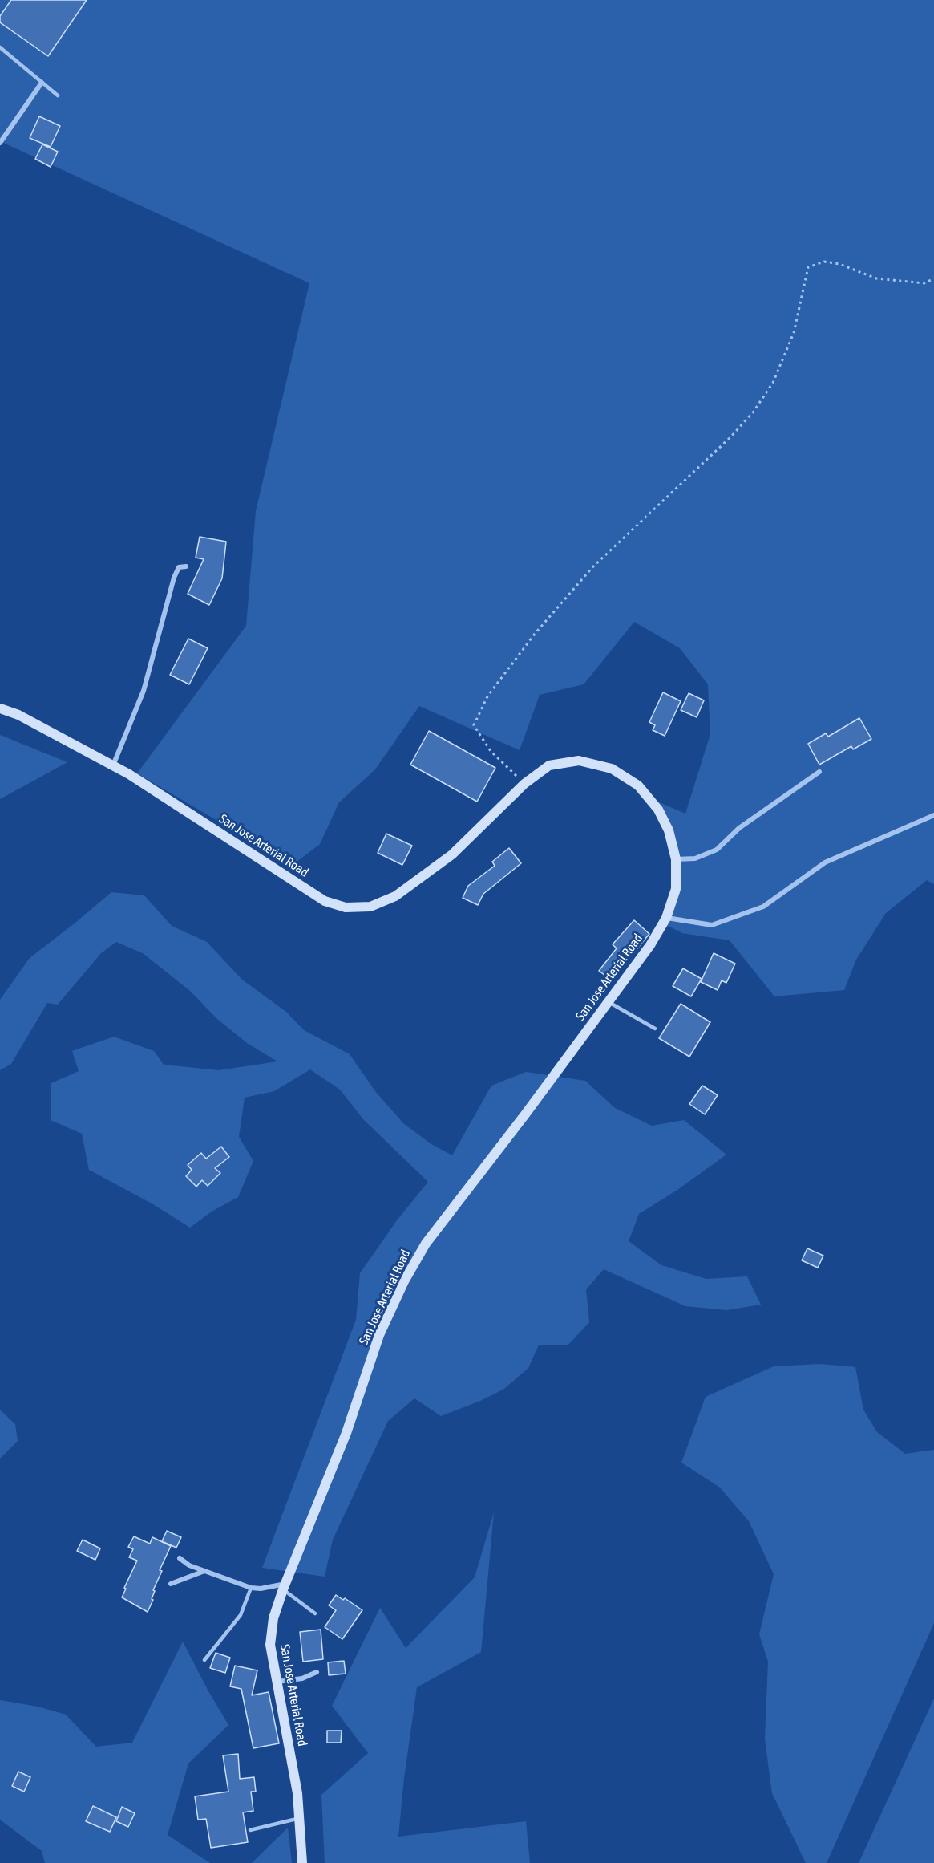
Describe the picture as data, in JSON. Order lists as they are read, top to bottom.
{
  "streets": {
    "main road": ["San Jose Arterial Road"]
  }
}
